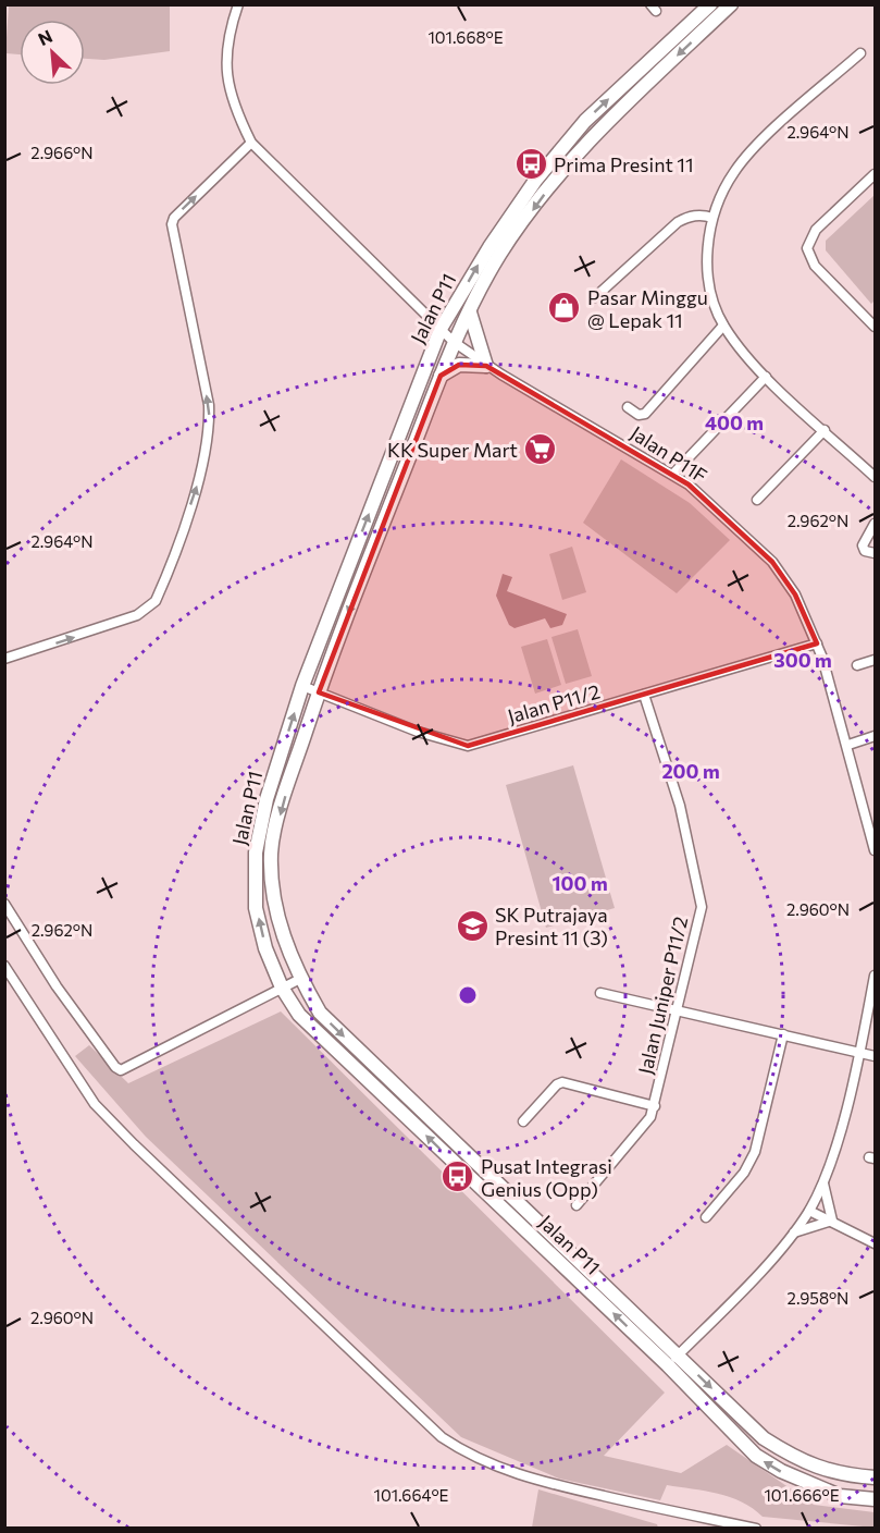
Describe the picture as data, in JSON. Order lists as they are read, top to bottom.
{
  "streets": {
    "main road": ["Jalan P11"],
    "street": ["Jalan P11F", "Jalan P11/2", "Jalan Juniper P11/2"]
  },
  "crossings": [
    ["Jalan P11", "Jalan P11F"],
    ["Jalan P11", "Jalan P11/2"],
    ["Jalan P11F", "Jalan P11/2"],
    ["Jalan P11/2", "Jalan Juniper P11/2"]
  ],
  "places": {
    "bus stop": ["Prima Presint 11", "Pusat Integrasi Genius (Opp)"],
    "shop": ["Pasar Minggu @ Lepak 11"],
    "supermarket": ["KK Super Mart"],
    "school or university": ["SK Putrajaya Presint 11 (3)"]
  },
  "north": "top left",
  "coordinates": [
    "101.668°E",
    "2.964°N",
    "2.966°N",
    "2.962°N",
    "2.960°N",
    "2.958°N",
    "101.664°E",
    "101.666°E"
  ],
  "rings": [
    "400 m",
    "300 m",
    "200 m",
    "100 m"
  ]
}
